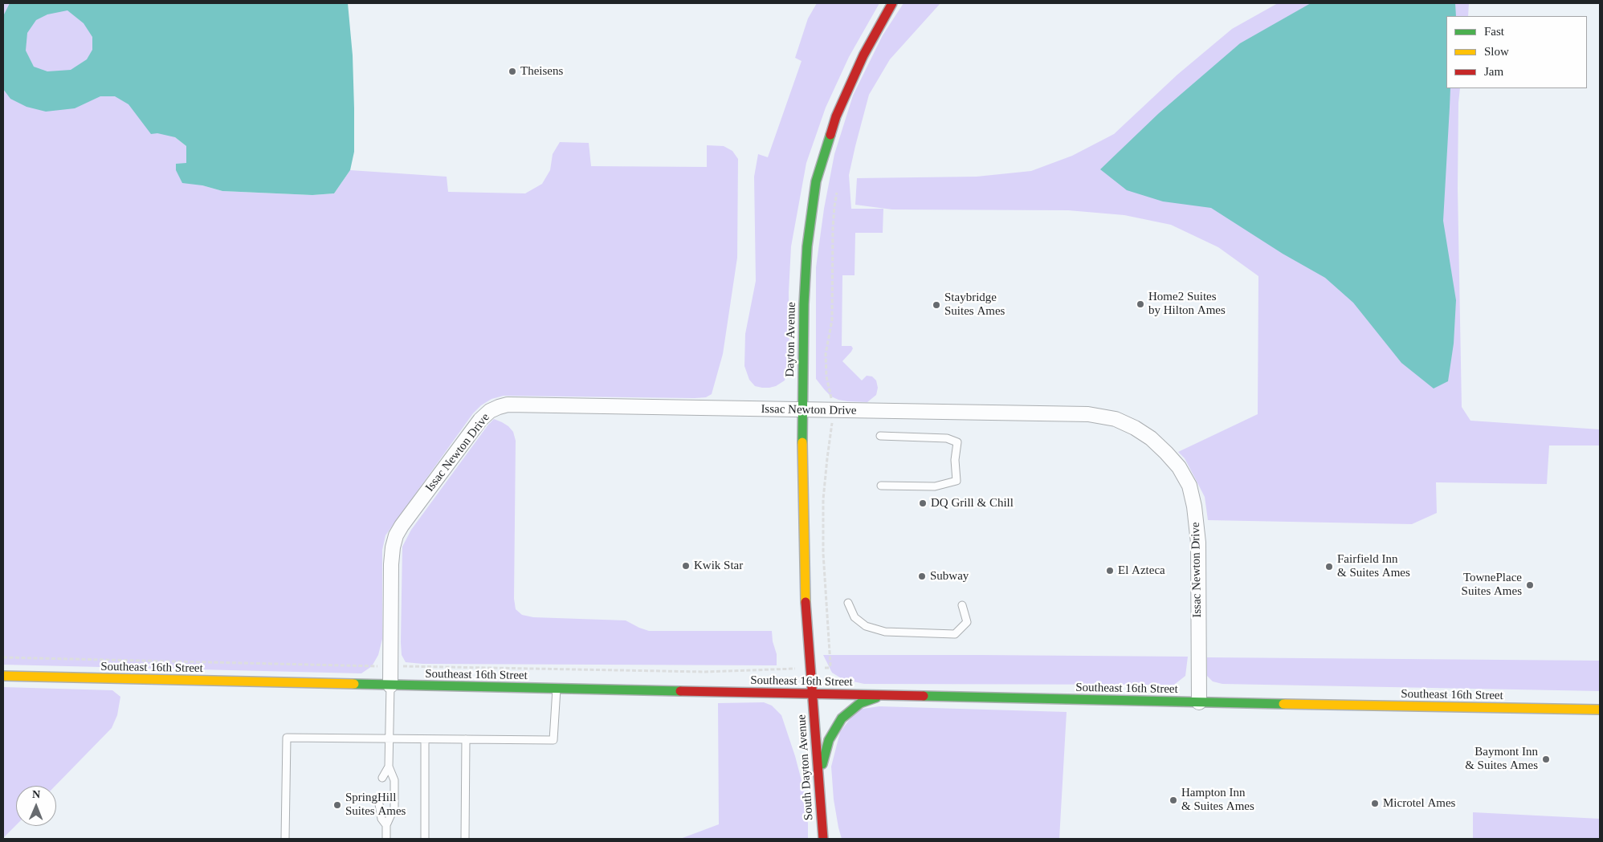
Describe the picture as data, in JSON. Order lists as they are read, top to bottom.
{
  "streets": {
    "main road": ["Dayton Avenue", "Southeast 16th Street", "South Dayton Avenue"],
    "street": ["Issac Newton Drive"]
  },
  "crossings": [
    ["Dayton Avenue", "Issac Newton Drive"],
    ["Dayton Avenue", "Southeast 16th Street"],
    ["Dayton Avenue", "South Dayton Avenue"],
    ["Issac Newton Drive", "Southeast 16th Street"],
    ["Southeast 16th Street", "South Dayton Avenue"]
  ],
  "places": [
    "Theisens",
    "Home2 Suites by Hilton Ames",
    "Staybridge Suites Ames",
    "DQ Grill & Chill",
    "Kwik Star",
    "Fairfield Inn & Suites Ames",
    "El Azteca",
    "Subway",
    "TownePlace Suites Ames",
    "Baymont Inn & Suites Ames",
    "Hampton Inn & Suites Ames",
    "Microtel Ames",
    "SpringHill Suites Ames"
  ],
  "legend": ["Fast", "Slow", "Jam"],
  "north": "top"
}
